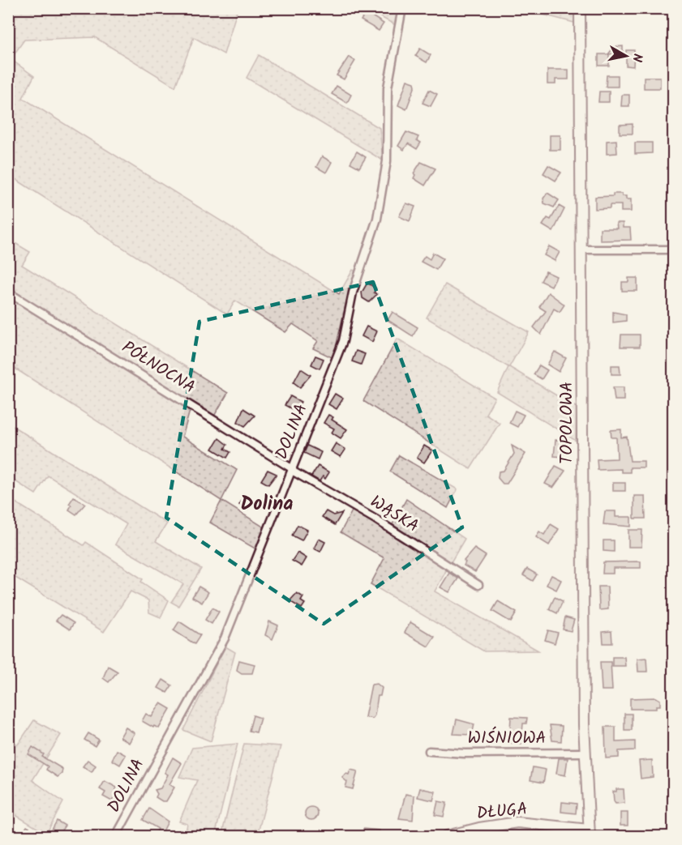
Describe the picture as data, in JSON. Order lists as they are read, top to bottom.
{
  "streets": {
    "street": [
      "PÓŁNOCNA",
      "TOPOLOWA",
      "DOLINA",
      "WĄSKA",
      "WIŚNIOWA",
      "DŁUGA"
    ]
  },
  "crossings": [
    ["PÓŁNOCNA", "DOLINA"],
    ["PÓŁNOCNA", "WĄSKA"],
    ["TOPOLOWA", "WIŚNIOWA"],
    ["TOPOLOWA", "DŁUGA"],
    ["DOLINA", "WĄSKA"]
  ],
  "districts": ["Dolina"],
  "north": "right"
}
